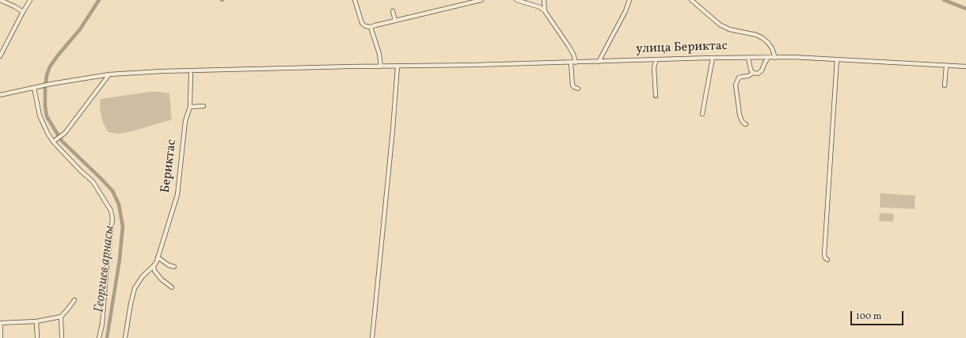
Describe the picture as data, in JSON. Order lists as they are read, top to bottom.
{
  "streets": {
    "street": ["улица Бериктас", "Бериктас"]
  },
  "crossings": [
    ["улица Бериктас", "Бериктас"]
  ],
  "water": ["Георгиев арнасы"],
  "scale_bar": "100 m"
}
